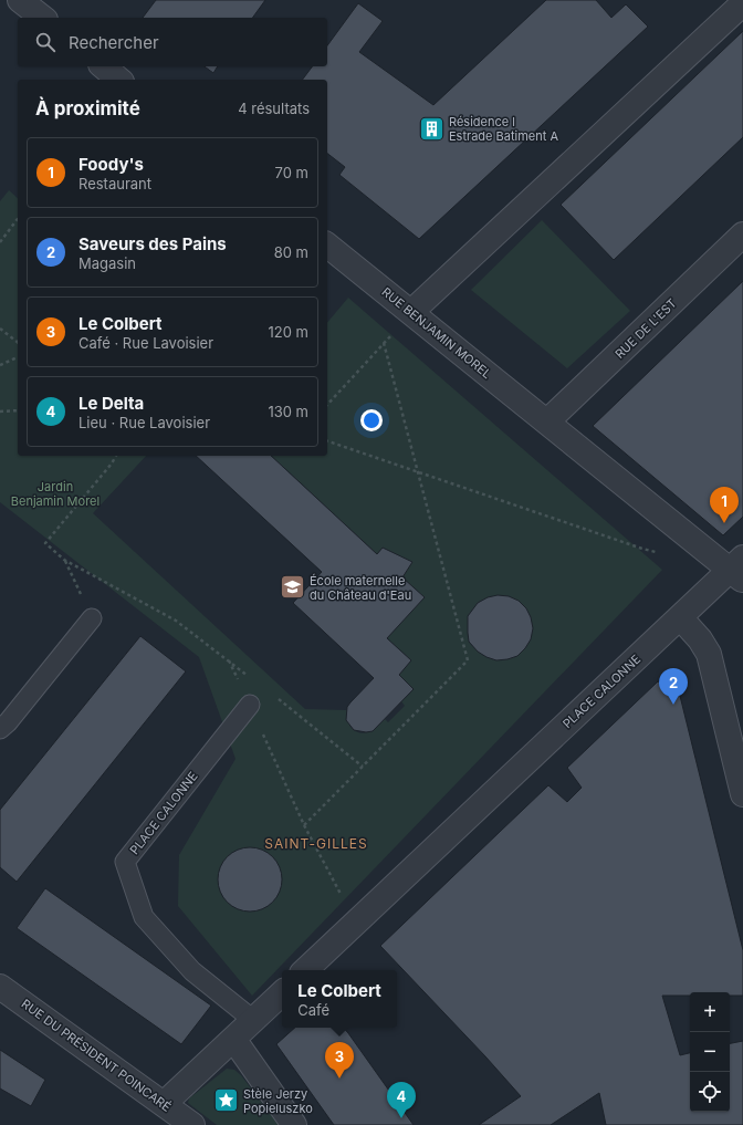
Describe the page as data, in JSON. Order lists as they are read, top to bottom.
{
  "streets": {
    "street": [
      "RUE DE L'EST",
      "RUE BENJAMIN MOREL",
      "PLACE CALONNE",
      "RUE DU PRÉSIDENT POINCARÉ"
    ]
  },
  "crossings": [
    ["RUE DE L'EST", "RUE BENJAMIN MOREL"],
    ["RUE DE L'EST", "PLACE CALONNE"],
    ["RUE BENJAMIN MOREL", "PLACE CALONNE"]
  ],
  "districts": ["SAINT-GILLES"],
  "parks": ["Jardin Benjamin Morel"],
  "places": {
    "building": ["Résidence l Estrade Batiment A"],
    "school or university": ["École maternelle du Château d'Eau"],
    "place": ["Stèle Jerzy Popieluszko"]
  },
  "page": {
    "search": "Rechercher",
    "heading": ["À proximité", "4 résultats"],
    "list": [
      {
        "mark": "1",
        "name": "Foody's",
        "note": "Restaurant",
        "value": "70 m"
      },
      {
        "mark": "2",
        "name": "Saveurs des Pains",
        "note": "Magasin",
        "value": "80 m"
      },
      {
        "mark": "3",
        "name": "Le Colbert",
        "note": "Café · Rue Lavoisier",
        "value": "120 m"
      },
      {
        "mark": "4",
        "name": "Le Delta",
        "note": "Lieu · Rue Lavoisier",
        "value": "130 m"
      }
    ],
    "pins": [
      "1",
      "2",
      "3",
      "4"
    ],
    "popup": ["Le Colbert", "Café"],
    "map_buttons": ["+", "−"]
  }
}
